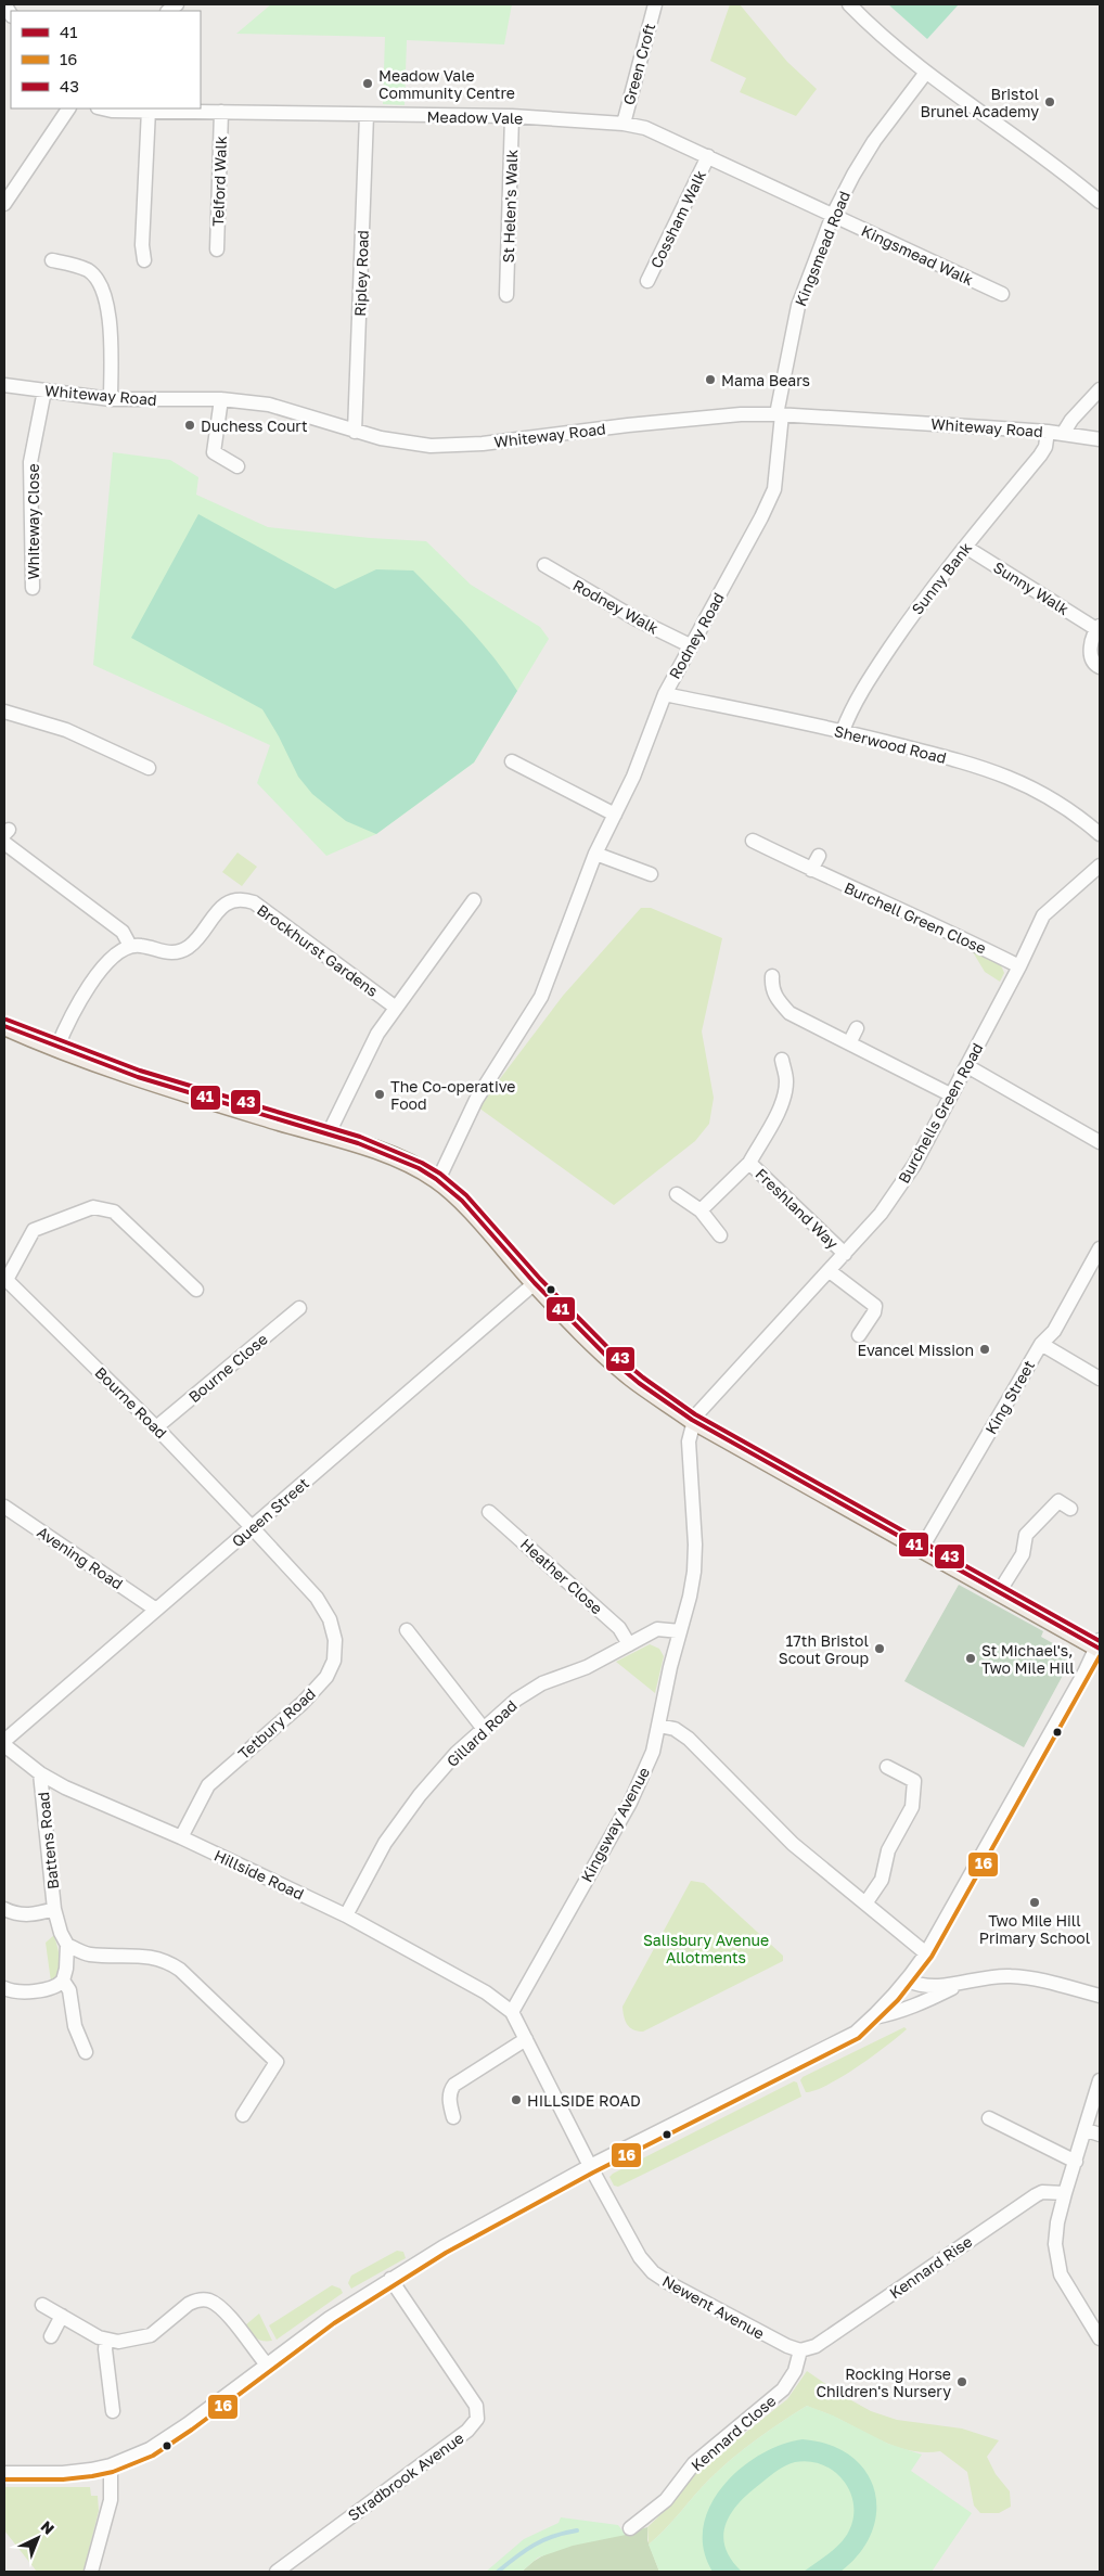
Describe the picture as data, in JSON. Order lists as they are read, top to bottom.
{
  "streets": {
    "street": [
      "Green Croft",
      "Meadow Vale",
      "Telford Walk",
      "St Helen's Walk",
      "Cossham Walk",
      "Kingsmead Road",
      "Kingsmead Walk",
      "Ripley Road",
      "Whiteway Road",
      "Whiteway Close",
      "Sunny Bank",
      "Sunny Walk",
      "Rodney Walk",
      "Rodney Road",
      "Sherwood Road",
      "Burchell Green Close",
      "Brockhurst Gardens",
      "Burchells Green Road",
      "Freshland Way",
      "Bourne Close",
      "King Street",
      "Bourne Road",
      "Queen Street",
      "Avening Road",
      "Heather Close",
      "Tetbury Road",
      "Gillard Road",
      "Kingsway Avenue",
      "Battens Road",
      "Hillside Road",
      "Kennard Rise",
      "Newent Avenue",
      "Kennard Close",
      "Stradbrook Avenue"
    ]
  },
  "crossings": [
    ["Green Croft", "Meadow Vale"],
    ["Meadow Vale", "Telford Walk"],
    ["Meadow Vale", "St Helen's Walk"],
    ["Meadow Vale", "Cossham Walk"],
    ["Meadow Vale", "Kingsmead Road"],
    ["Meadow Vale", "Kingsmead Walk"],
    ["Meadow Vale", "Ripley Road"],
    ["Kingsmead Road", "Kingsmead Walk"],
    ["Kingsmead Road", "Whiteway Road"],
    ["Kingsmead Road", "Rodney Road"],
    ["Ripley Road", "Whiteway Road"],
    ["Whiteway Road", "Whiteway Close"],
    ["Whiteway Road", "Sunny Bank"],
    ["Whiteway Road", "Rodney Road"],
    ["Sunny Bank", "Sunny Walk"],
    ["Sunny Bank", "Sherwood Road"],
    ["Rodney Walk", "Rodney Road"],
    ["Rodney Road", "Sherwood Road"],
    ["Burchell Green Close", "Burchells Green Road"],
    ["Burchells Green Road", "Freshland Way"],
    ["Burchells Green Road", "Kingsway Avenue"],
    ["Bourne Close", "Bourne Road"],
    ["Bourne Road", "Queen Street"],
    ["Bourne Road", "Tetbury Road"],
    ["Queen Street", "Avening Road"],
    ["Queen Street", "Tetbury Road"],
    ["Heather Close", "Gillard Road"],
    ["Tetbury Road", "Hillside Road"],
    ["Gillard Road", "Kingsway Avenue"],
    ["Gillard Road", "Hillside Road"],
    ["Kingsway Avenue", "Hillside Road"],
    ["Battens Road", "Hillside Road"],
    ["Kennard Rise", "Newent Avenue"],
    ["Kennard Rise", "Kennard Close"],
    ["Newent Avenue", "Kennard Close"]
  ],
  "parks": ["Salisbury Avenue Allotments"],
  "places": [
    "Meadow Vale Community Centre",
    "Bristol Brunel Academy",
    "Mama Bears",
    "Duchess Court",
    "The Co-operative Food",
    "Evancel Mission",
    "17th Bristol Scout Group",
    "St Michael's, Two Mile Hill",
    "Two Mile Hill Primary School",
    "HILLSIDE ROAD",
    "Rocking Horse Children's Nursery"
  ],
  "lines": ["transit line 43", "transit line 41", "transit line 16"],
  "legend": ["41", "16", "43"],
  "north": "top right"
}
